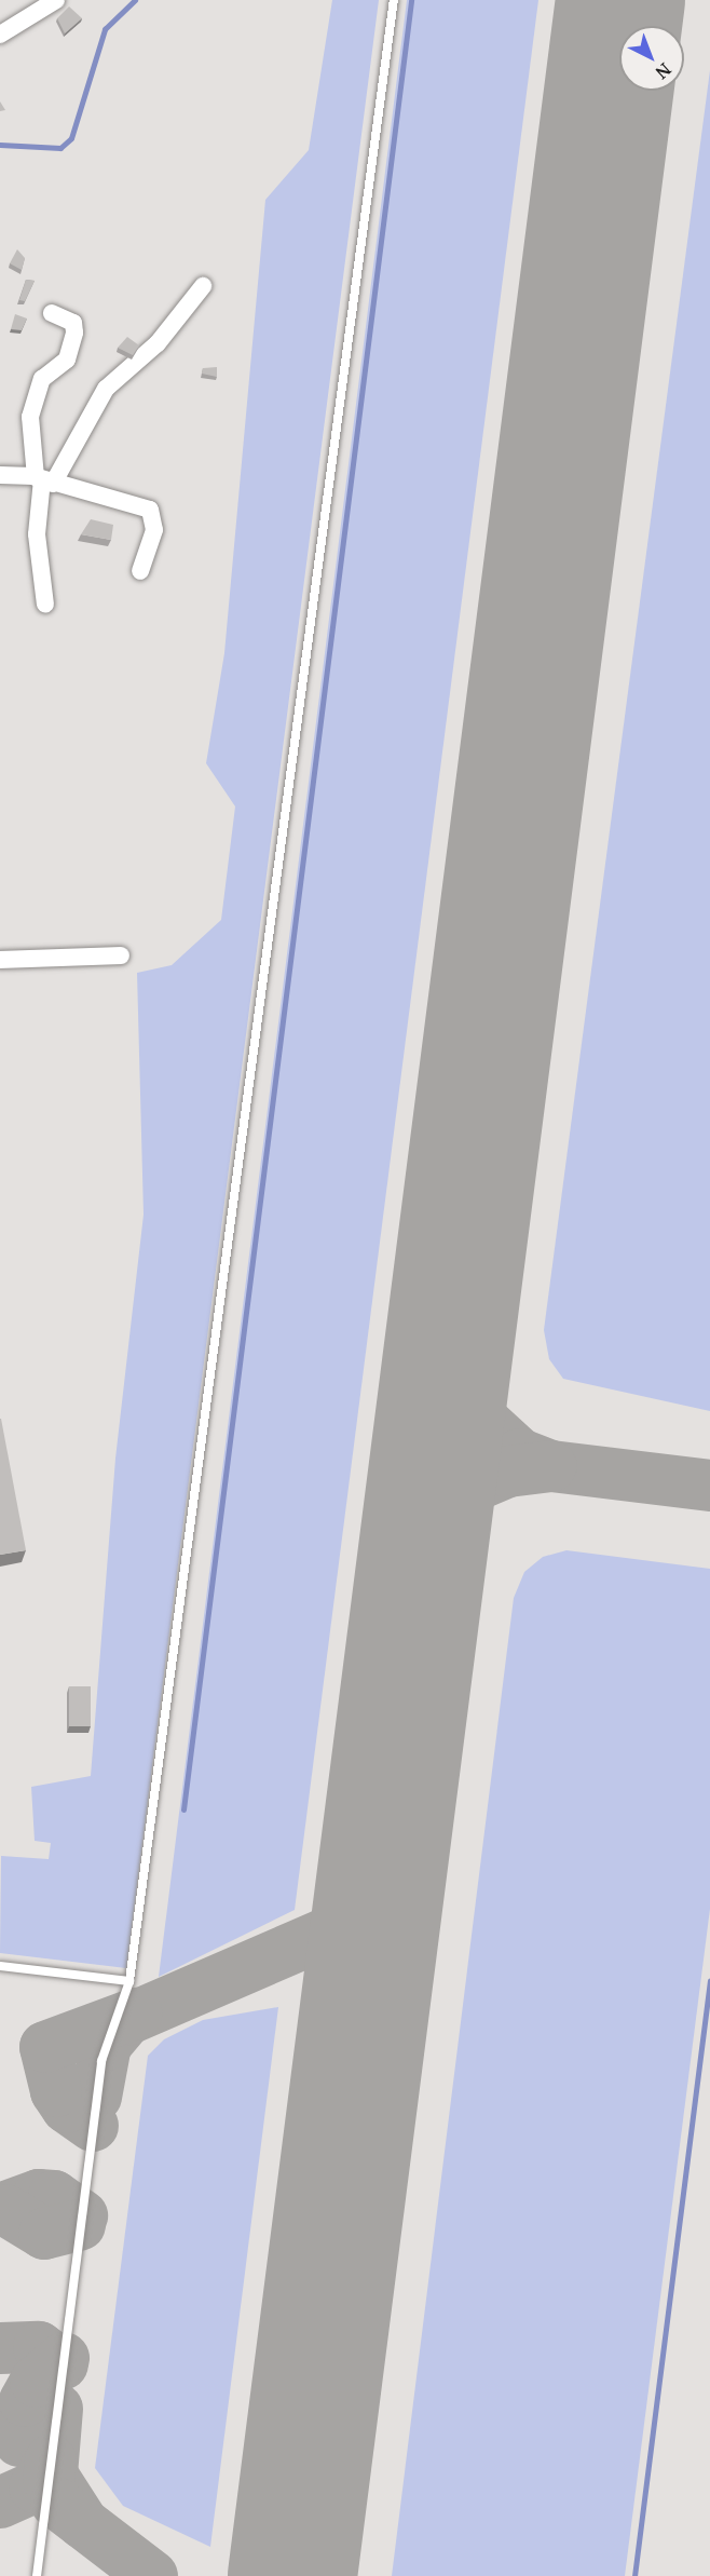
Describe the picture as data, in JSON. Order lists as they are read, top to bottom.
{
  "north": "bottom right"
}
